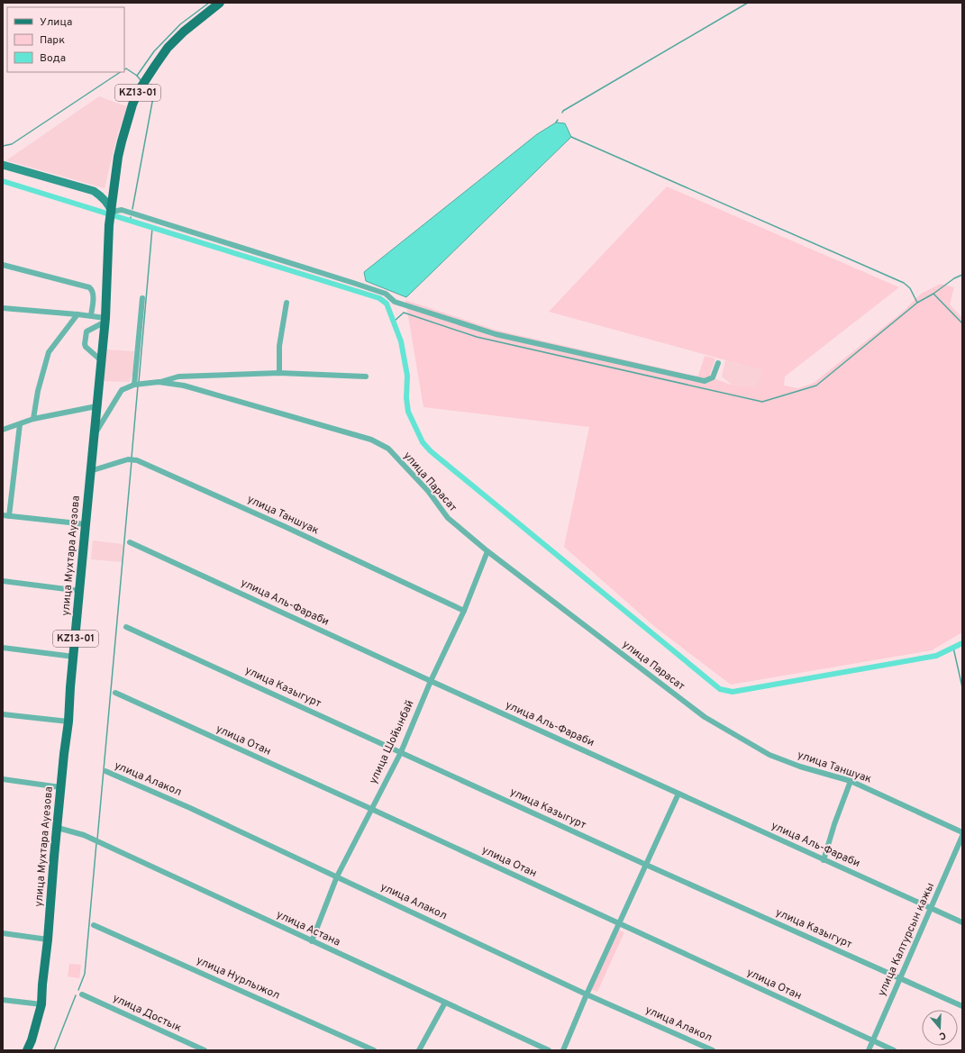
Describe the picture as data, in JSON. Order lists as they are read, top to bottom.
{
  "streets": {
    "main road": ["KZ13-01", "улица Мухтара Ауезова"],
    "street": [
      "улица Парасат",
      "улица Таншуак",
      "улица Аль-Фараби",
      "улица Казыгурт",
      "улица Отан",
      "улица Шойынбай",
      "улица Алакол",
      "улица Астана",
      "улица Калтурсын кажы",
      "улица Нурлыжол",
      "улица Достык"
    ]
  },
  "crossings": [
    ["KZ13-01", "улица Мухтара Ауезова"],
    ["улица Парасат", "улица Таншуак"],
    ["улица Парасат", "улица Мухтара Ауезова"],
    ["улица Парасат", "улица Шойынбай"],
    ["улица Таншуак", "улица Мухтара Ауезова"],
    ["улица Таншуак", "улица Шойынбай"],
    ["улица Мухтара Ауезова", "улица Астана"],
    ["улица Аль-Фараби", "улица Шойынбай"],
    ["улица Аль-Фараби", "улица Калтурсын кажы"],
    ["улица Казыгурт", "улица Шойынбай"],
    ["улица Казыгурт", "улица Калтурсын кажы"],
    ["улица Отан", "улица Шойынбай"],
    ["улица Отан", "улица Калтурсын кажы"],
    ["улица Шойынбай", "улица Алакол"],
    ["улица Шойынбай", "улица Астана"]
  ],
  "legend": ["Улица", "Парк", "Вода"],
  "north": "bottom"
}
